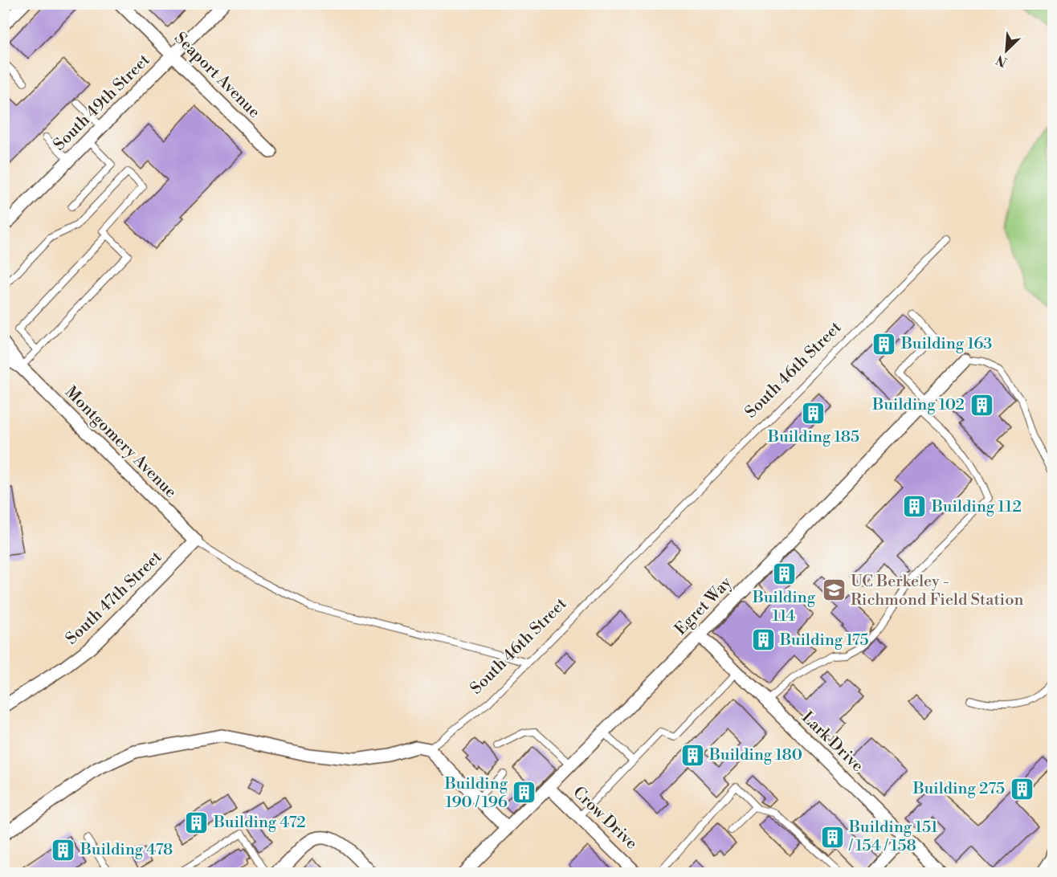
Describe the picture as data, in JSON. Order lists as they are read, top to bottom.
{
  "streets": {
    "street": [
      "Seaport Avenue",
      "South 49th Street",
      "Montgomery Avenue",
      "South 47th Street",
      "Egret Way",
      "Lark Drive",
      "Crow Drive"
    ],
    "lane": ["South 46th Street"]
  },
  "crossings": [
    ["Seaport Avenue", "South 49th Street"],
    ["Montgomery Avenue", "South 47th Street"],
    ["Egret Way", "Lark Drive"],
    ["Egret Way", "Crow Drive"]
  ],
  "places": {
    "building": [
      "Building 163",
      "Building 102",
      "Building 185",
      "Building 112",
      "Building 114",
      "Building 175",
      "Building 180",
      "Building 275",
      "Building 190 / 196",
      "Building 472",
      "Building 151 / 154 / 158",
      "Building 478"
    ],
    "school or university": ["UC Berkeley - Richmond Field Station"]
  },
  "north": "bottom left"
}
